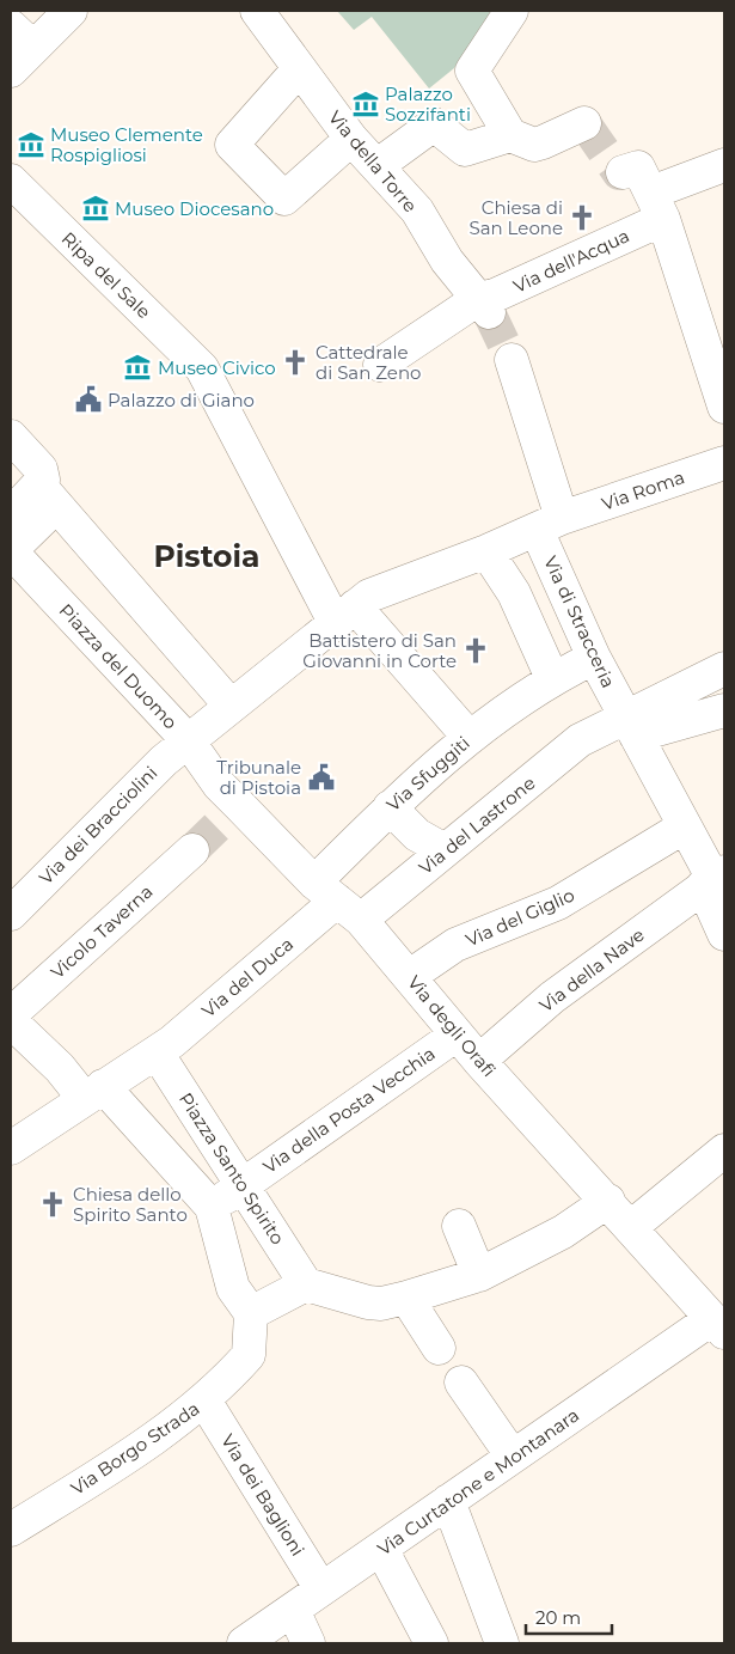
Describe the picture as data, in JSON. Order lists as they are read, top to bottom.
{
  "streets": {
    "street": [
      "Via della Torre",
      "Via dell'Acqua",
      "Ripa del Sale",
      "Via Roma",
      "Via di Stracceria",
      "Piazza del Duomo",
      "Via Sfuggiti",
      "Via dei Bracciolini",
      "Via del Lastrone",
      "Via del Giglio",
      "Vicolo Taverna",
      "Via della Nave",
      "Via del Duca",
      "Via degli Orafi",
      "Via della Posta Vecchia",
      "Piazza Santo Spirito",
      "Via Borgo Strada",
      "Via Curtatone e Montanara",
      "Via dei Baglioni"
    ]
  },
  "crossings": [
    ["Via della Torre", "Via dell'Acqua"],
    ["Ripa del Sale", "Piazza del Duomo"],
    ["Via Roma", "Via di Stracceria"],
    ["Via Roma", "Piazza del Duomo"],
    ["Via di Stracceria", "Via Sfuggiti"],
    ["Via di Stracceria", "Via del Lastrone"],
    ["Via di Stracceria", "Via del Giglio"],
    ["Via di Stracceria", "Via della Nave"],
    ["Piazza del Duomo", "Via dei Bracciolini"],
    ["Piazza del Duomo", "Via degli Orafi"],
    ["Via Sfuggiti", "Via del Lastrone"],
    ["Via Sfuggiti", "Via del Duca"],
    ["Via Sfuggiti", "Via degli Orafi"],
    ["Via dei Bracciolini", "Via degli Orafi"],
    ["Via del Lastrone", "Via del Duca"],
    ["Via del Lastrone", "Via degli Orafi"],
    ["Via del Giglio", "Via degli Orafi"],
    ["Via della Nave", "Via degli Orafi"],
    ["Via del Duca", "Via degli Orafi"],
    ["Via del Duca", "Piazza Santo Spirito"],
    ["Via degli Orafi", "Via della Posta Vecchia"],
    ["Via degli Orafi", "Via Curtatone e Montanara"],
    ["Via della Posta Vecchia", "Piazza Santo Spirito"],
    ["Via Borgo Strada", "Via dei Baglioni"],
    ["Via Curtatone e Montanara", "Via dei Baglioni"]
  ],
  "districts": ["Pistoia"],
  "places": {
    "museum": [
      "Palazzo Sozzifanti",
      "Museo Clemente Rospigliosi",
      "Museo Diocesano",
      "Museo Civico"
    ],
    "church": [
      "Chiesa di San Leone",
      "Cattedrale di San Zeno",
      "Battistero di San Giovanni in Corte",
      "Chiesa dello Spirito Santo"
    ],
    "public building": ["Palazzo di Giano", "Tribunale di Pistoia"]
  },
  "scale_bar": "20 m"
}
